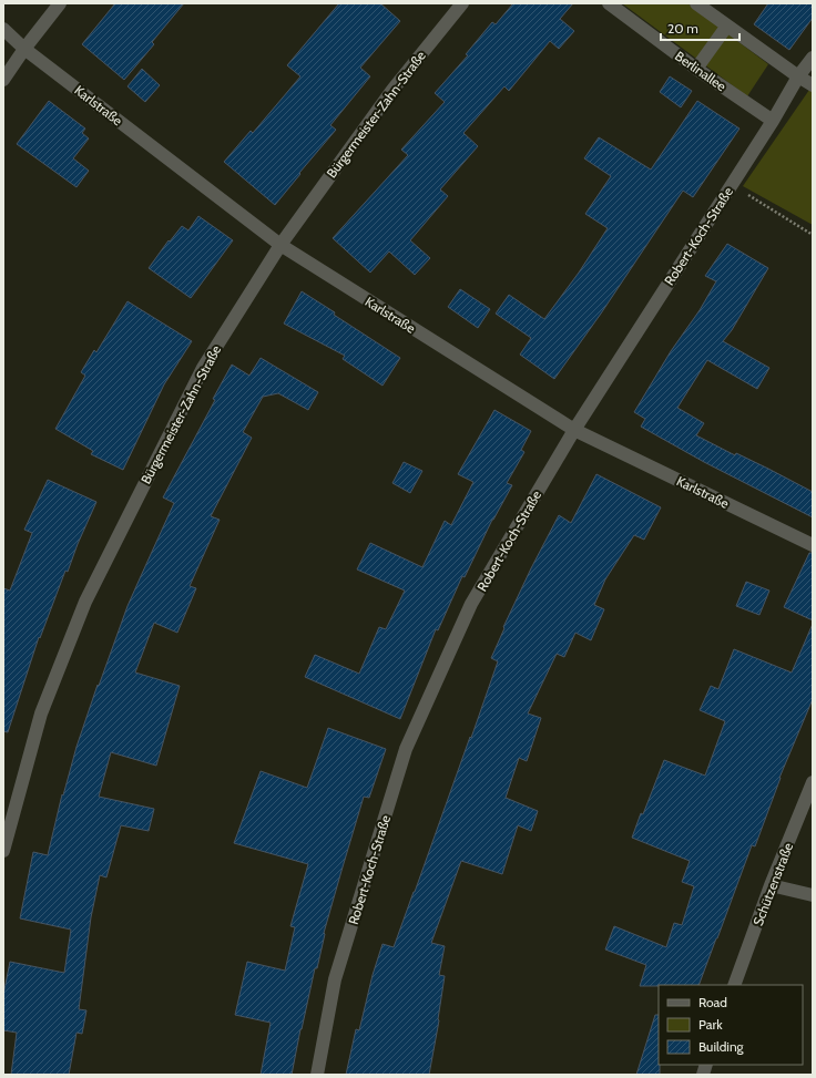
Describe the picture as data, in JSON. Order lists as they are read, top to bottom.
{
  "streets": {
    "street": [
      "Berlinallee",
      "Karlstraße",
      "Bürgermeister-Zahn-Straße",
      "Robert-Koch-Straße",
      "Schützenstraße"
    ]
  },
  "crossings": [
    ["Berlinallee", "Robert-Koch-Straße"],
    ["Karlstraße", "Bürgermeister-Zahn-Straße"],
    ["Karlstraße", "Robert-Koch-Straße"]
  ],
  "legend": ["Road", "Park", "Building"],
  "scale_bar": "20 m"
}
